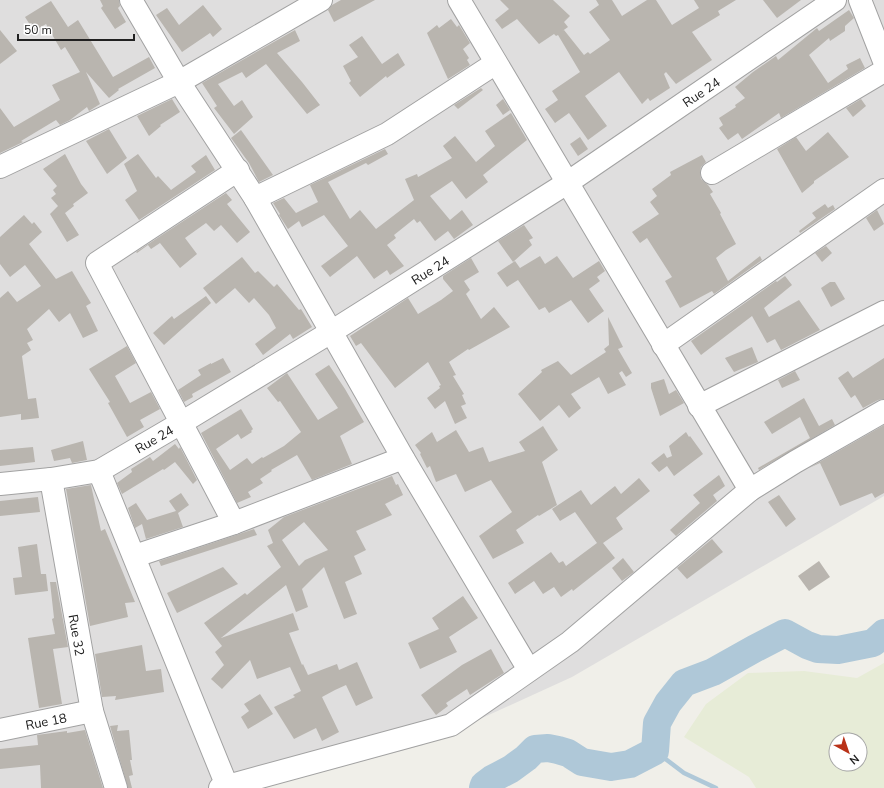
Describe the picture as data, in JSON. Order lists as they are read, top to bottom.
{
  "streets": {
    "street": ["Rue 24", "Rue 32", "Rue 18"]
  },
  "crossings": [
    ["Rue 24", "Rue 32"],
    ["Rue 32", "Rue 18"]
  ],
  "scale_bar": "50 m",
  "north": "bottom right"
}
